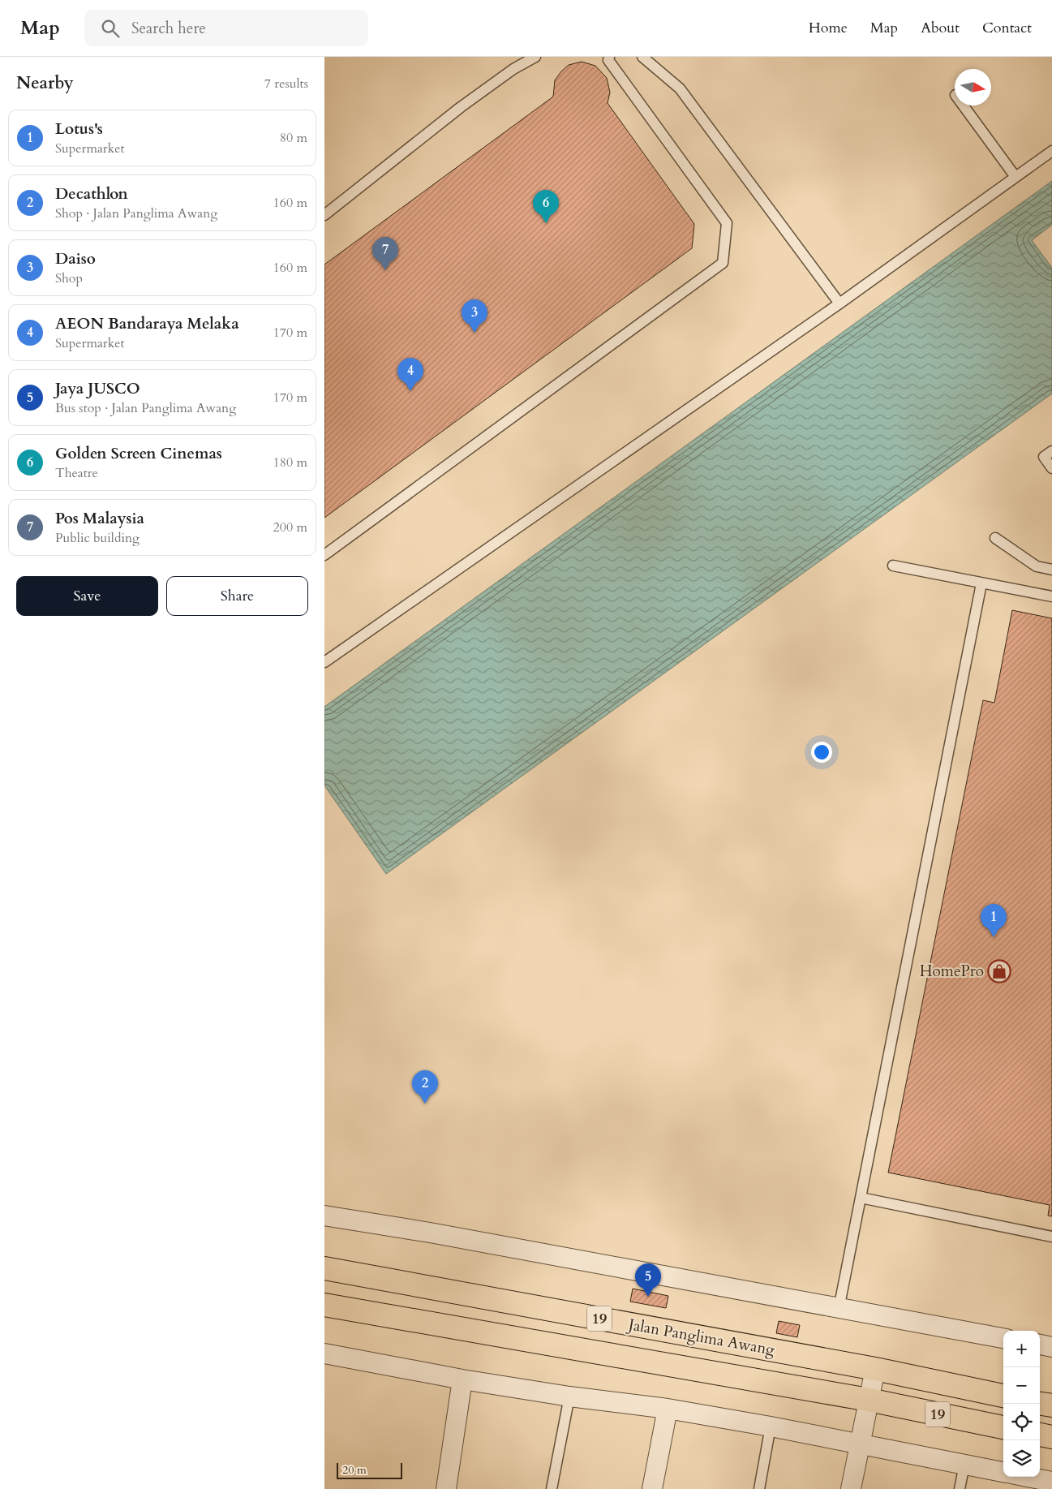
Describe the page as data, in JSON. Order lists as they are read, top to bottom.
{
  "streets": {
    "main road": ["19", "Jalan Panglima Awang"]
  },
  "places": {
    "shop": ["HomePro"]
  },
  "scale_bar": "20 m",
  "north": "right",
  "page": {
    "header": "Map",
    "search": "Search here",
    "nav": [
      "Home",
      "Map",
      "About",
      "Contact"
    ],
    "heading": ["Nearby", "7 results"],
    "list": [
      {
        "mark": "1",
        "name": "Lotus's",
        "note": "Supermarket",
        "value": "80 m"
      },
      {
        "mark": "2",
        "name": "Decathlon",
        "note": "Shop · Jalan Panglima Awang",
        "value": "160 m"
      },
      {
        "mark": "3",
        "name": "Daiso",
        "note": "Shop",
        "value": "160 m"
      },
      {
        "mark": "4",
        "name": "AEON Bandaraya Melaka",
        "note": "Supermarket",
        "value": "170 m"
      },
      {
        "mark": "5",
        "name": "Jaya JUSCO",
        "note": "Bus stop · Jalan Panglima Awang",
        "value": "170 m"
      },
      {
        "mark": "6",
        "name": "Golden Screen Cinemas",
        "note": "Theatre",
        "value": "180 m"
      },
      {
        "mark": "7",
        "name": "Pos Malaysia",
        "note": "Public building",
        "value": "200 m"
      }
    ],
    "pins": [
      "6",
      "7",
      "3",
      "4",
      "1",
      "2",
      "5"
    ],
    "buttons": ["Save", "Share"],
    "map_buttons": ["+", "−"],
    "scale": "20 m"
  }
}
